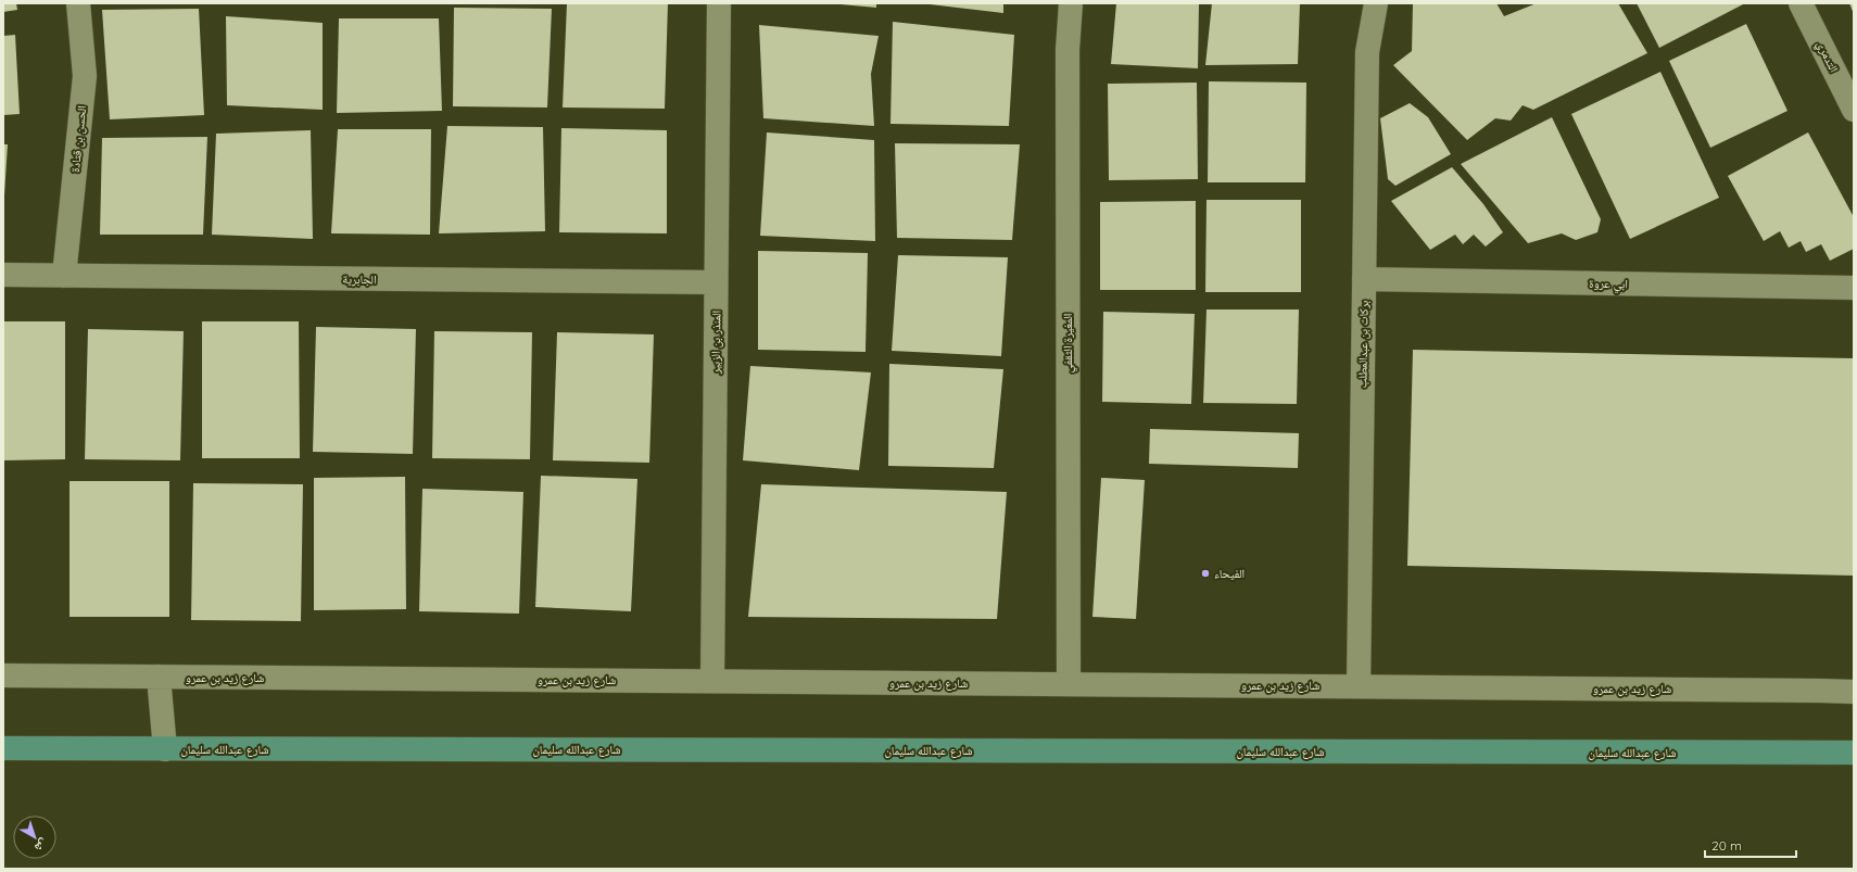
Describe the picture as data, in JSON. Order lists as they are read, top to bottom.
{
  "streets": {
    "main road": ["شارع عبدالله سليمان"],
    "street": [
      "التدمري",
      "الحسن بن قتادة",
      "الجابرية",
      "ابي عروة",
      "المنذر بن الزبير",
      "المغيرة الثقفي",
      "بركات بن عبدالمطلب",
      "شارع زيد بن عمرو"
    ]
  },
  "crossings": [
    ["الحسن بن قتادة", "الجابرية"],
    ["الجابرية", "المنذر بن الزبير"],
    ["ابي عروة", "بركات بن عبدالمطلب"],
    ["المنذر بن الزبير", "شارع زيد بن عمرو"],
    ["المغيرة الثقفي", "شارع زيد بن عمرو"],
    ["بركات بن عبدالمطلب", "شارع زيد بن عمرو"]
  ],
  "places": ["الفيحاء"],
  "scale_bar": "20 m",
  "north": "bottom right"
}
